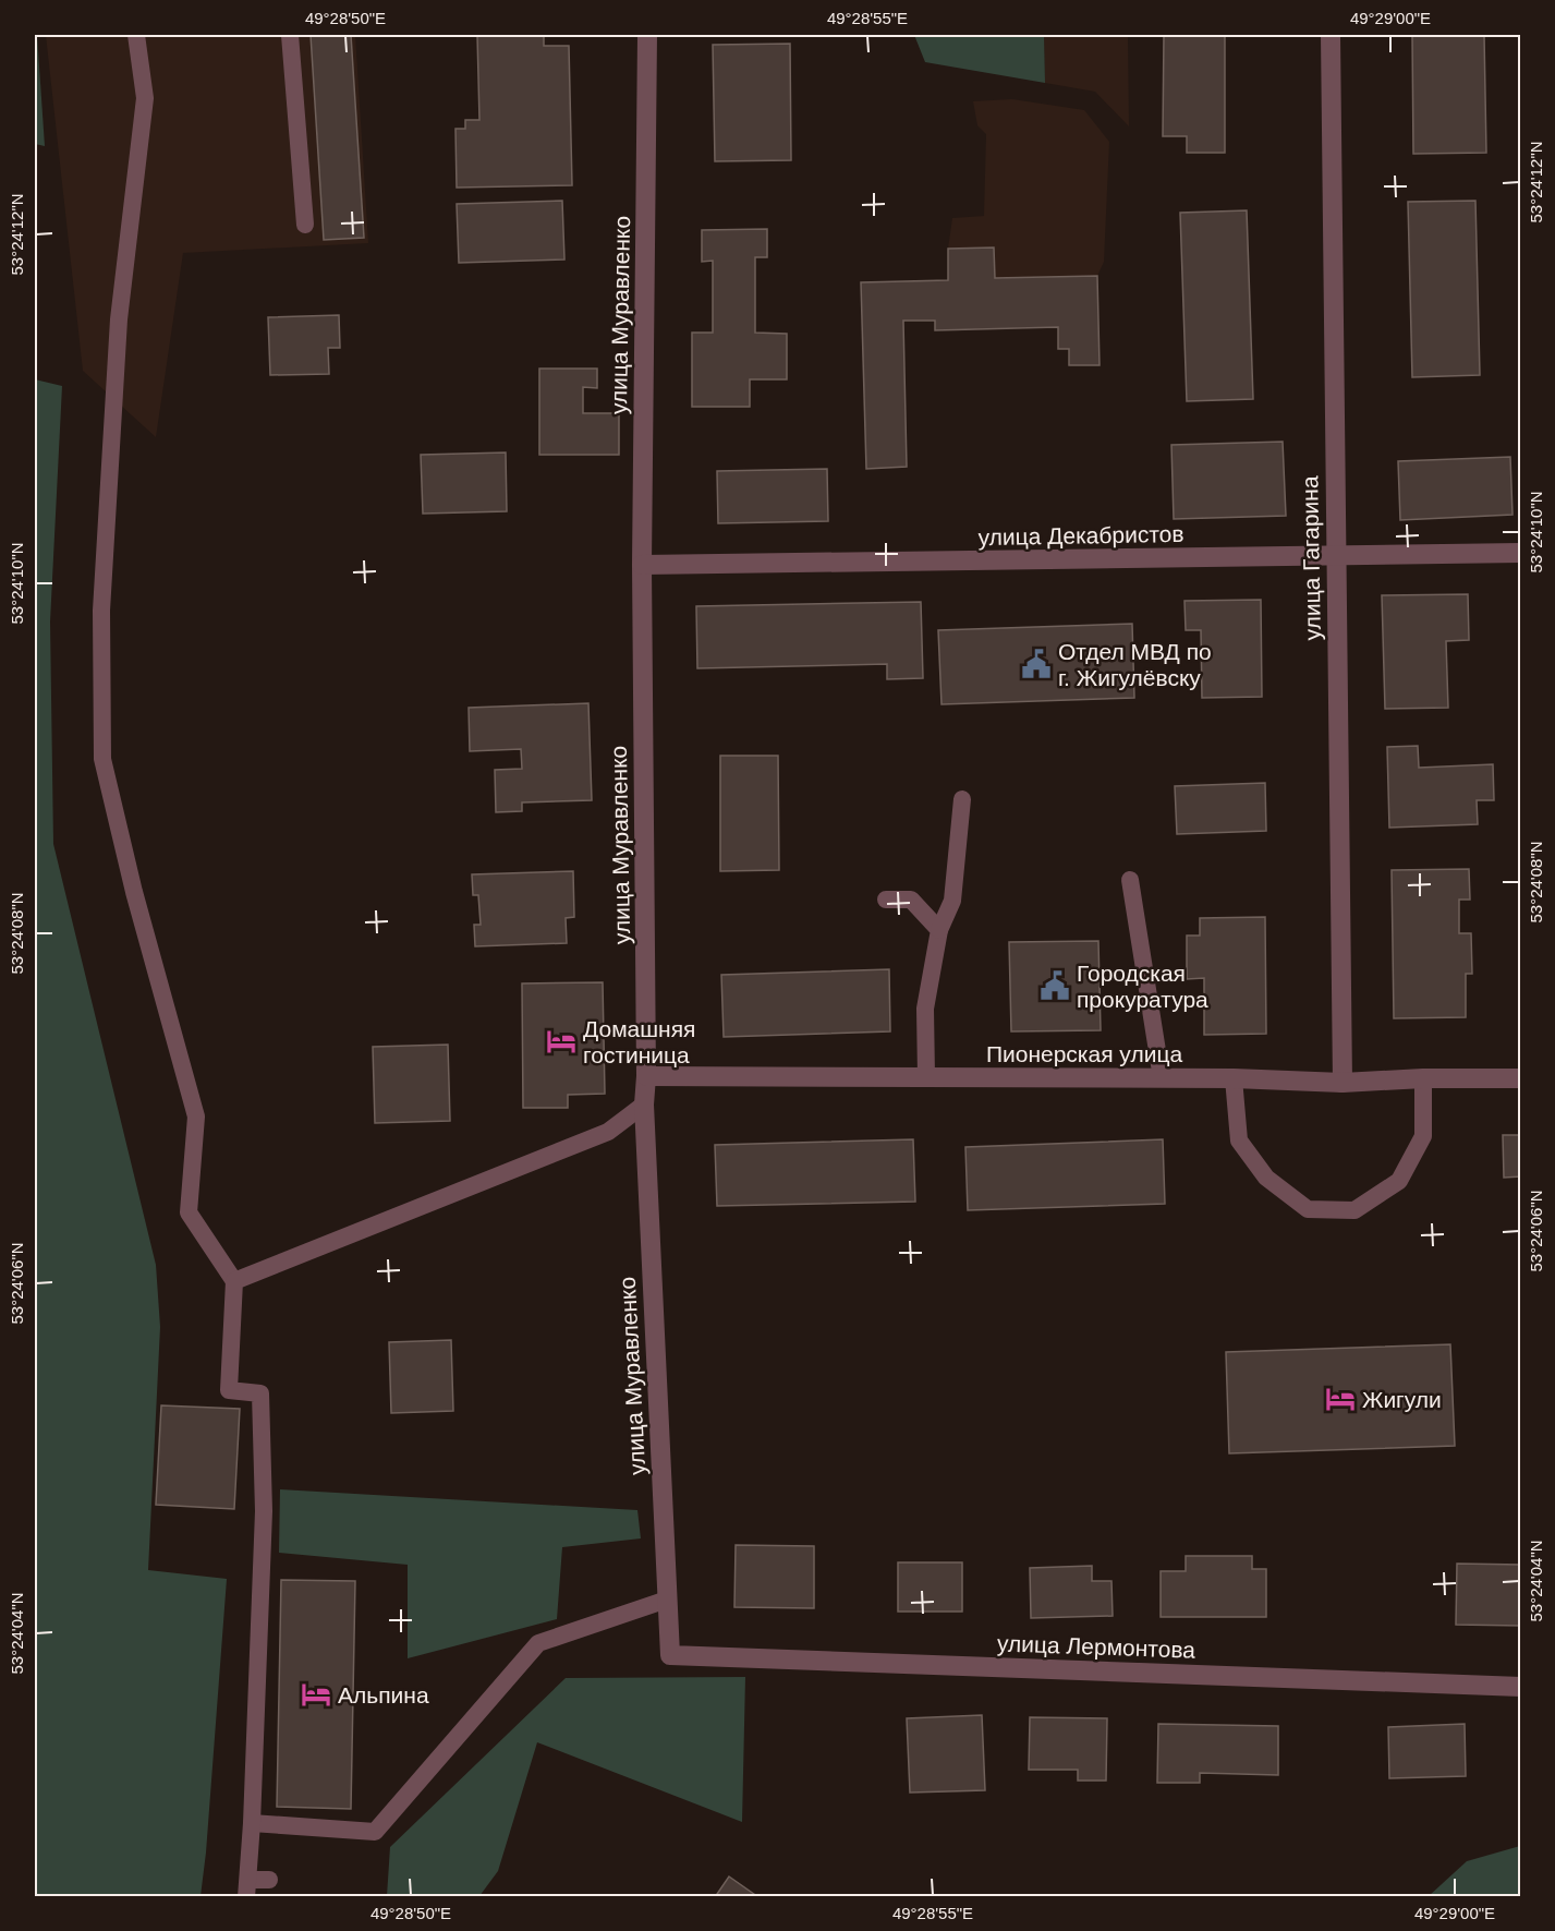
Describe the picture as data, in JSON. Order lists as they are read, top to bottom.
{
  "streets": {
    "street": [
      "улица Муравленко",
      "улица Декабристов",
      "улица Гагарина",
      "Пионерская улица",
      "улица Лермонтова"
    ]
  },
  "crossings": [
    ["улица Муравленко", "улица Декабристов"],
    ["улица Муравленко", "Пионерская улица"],
    ["улица Муравленко", "улица Лермонтова"],
    ["улица Декабристов", "улица Гагарина"],
    ["улица Гагарина", "Пионерская улица"]
  ],
  "places": {
    "public building": ["Отдел МВД по г. Жигулёвску", "Городская прокуратура"],
    "hotel": ["Домашняя гостиница", "Жигули", "Альпина"]
  },
  "coordinates": [
    "49°28'50\"E",
    "49°28'55\"E",
    "49°29'00\"E",
    "53°24'12\"N",
    "53°24'10\"N",
    "53°24'08\"N",
    "53°24'06\"N",
    "53°24'04\"N"
  ]
}
